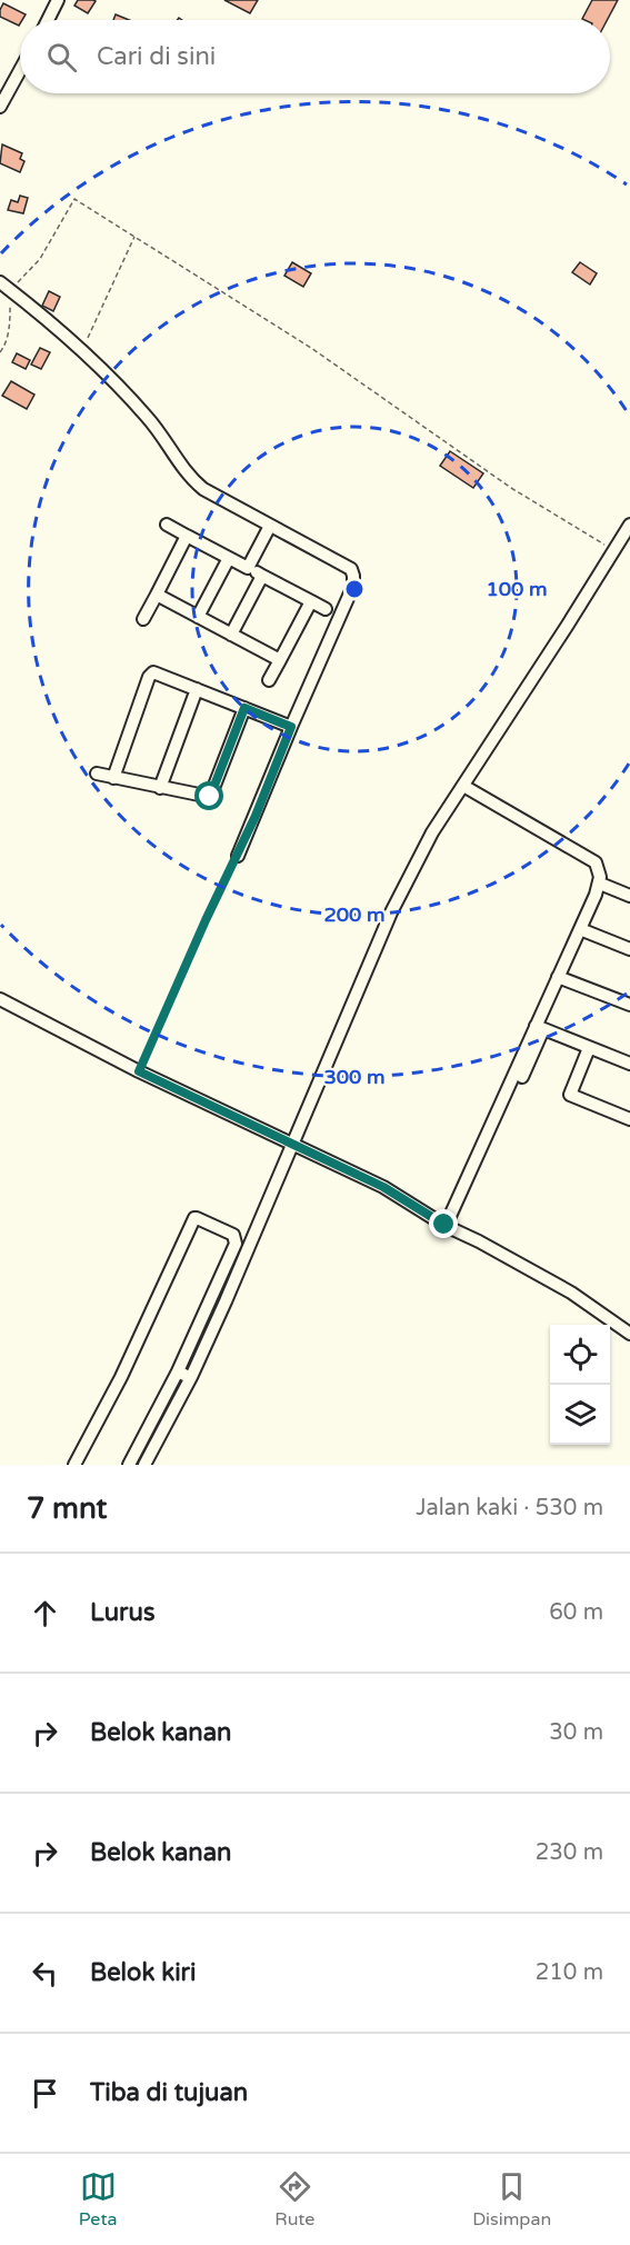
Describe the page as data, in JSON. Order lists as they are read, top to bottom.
{
  "page": {
    "search": "Cari di sini",
    "heading": ["7 mnt", "Jalan kaki · 530 m"],
    "list": [
      ["Lurus", "60 m"],
      ["Belok kanan", "30 m"],
      ["Belok kanan", "230 m"],
      ["Belok kiri", "210 m"],
      "Tiba di tujuan"
    ],
    "nav": ["Peta", "Rute", "Disimpan"]
  },
  "rings": ["100 m", "200 m", "300 m"]
}
